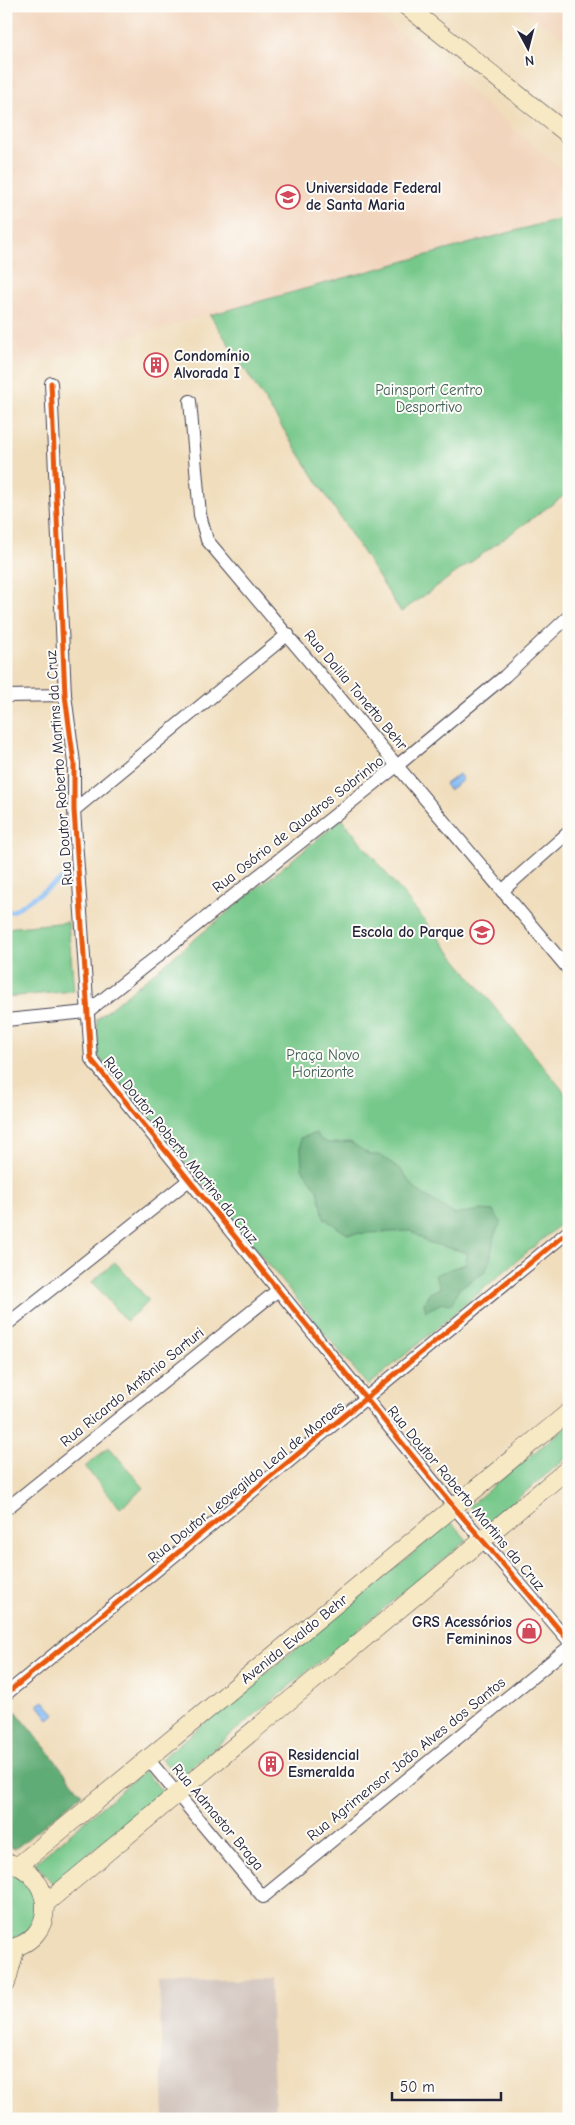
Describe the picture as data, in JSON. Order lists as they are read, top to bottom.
{
  "streets": {
    "street": [
      "Rua Dalila Tonetto Behr",
      "Rua Doutor Roberto Martins da Cruz",
      "Rua Osório de Quadros Sobrinho",
      "Rua Ricardo Antônio Sarturi",
      "Rua Doutor Leovegildo Leal de Moraes",
      "Avenida Evaldo Behr",
      "Rua Agrimensor João Alves dos Santos",
      "Rua Admastor Braga"
    ]
  },
  "crossings": [
    ["Rua Dalila Tonetto Behr", "Rua Osório de Quadros Sobrinho"],
    ["Rua Doutor Roberto Martins da Cruz", "Rua Osório de Quadros Sobrinho"],
    ["Rua Doutor Roberto Martins da Cruz", "Rua Ricardo Antônio Sarturi"],
    ["Rua Doutor Roberto Martins da Cruz", "Rua Doutor Leovegildo Leal de Moraes"],
    ["Rua Doutor Roberto Martins da Cruz", "Avenida Evaldo Behr"],
    ["Avenida Evaldo Behr", "Rua Admastor Braga"],
    ["Rua Agrimensor João Alves dos Santos", "Rua Admastor Braga"]
  ],
  "parks": ["Painsport Centro Desportivo", "Praça Novo Horizonte"],
  "places": {
    "school or university": ["Universidade Federal de Santa Maria", "Escola do Parque"],
    "building": ["Condomínio Alvorada I", "Residencial Esmeralda"],
    "shop": ["GRS Acessórios Femininos"]
  },
  "scale_bar": "50 m",
  "north": "bottom"
}
